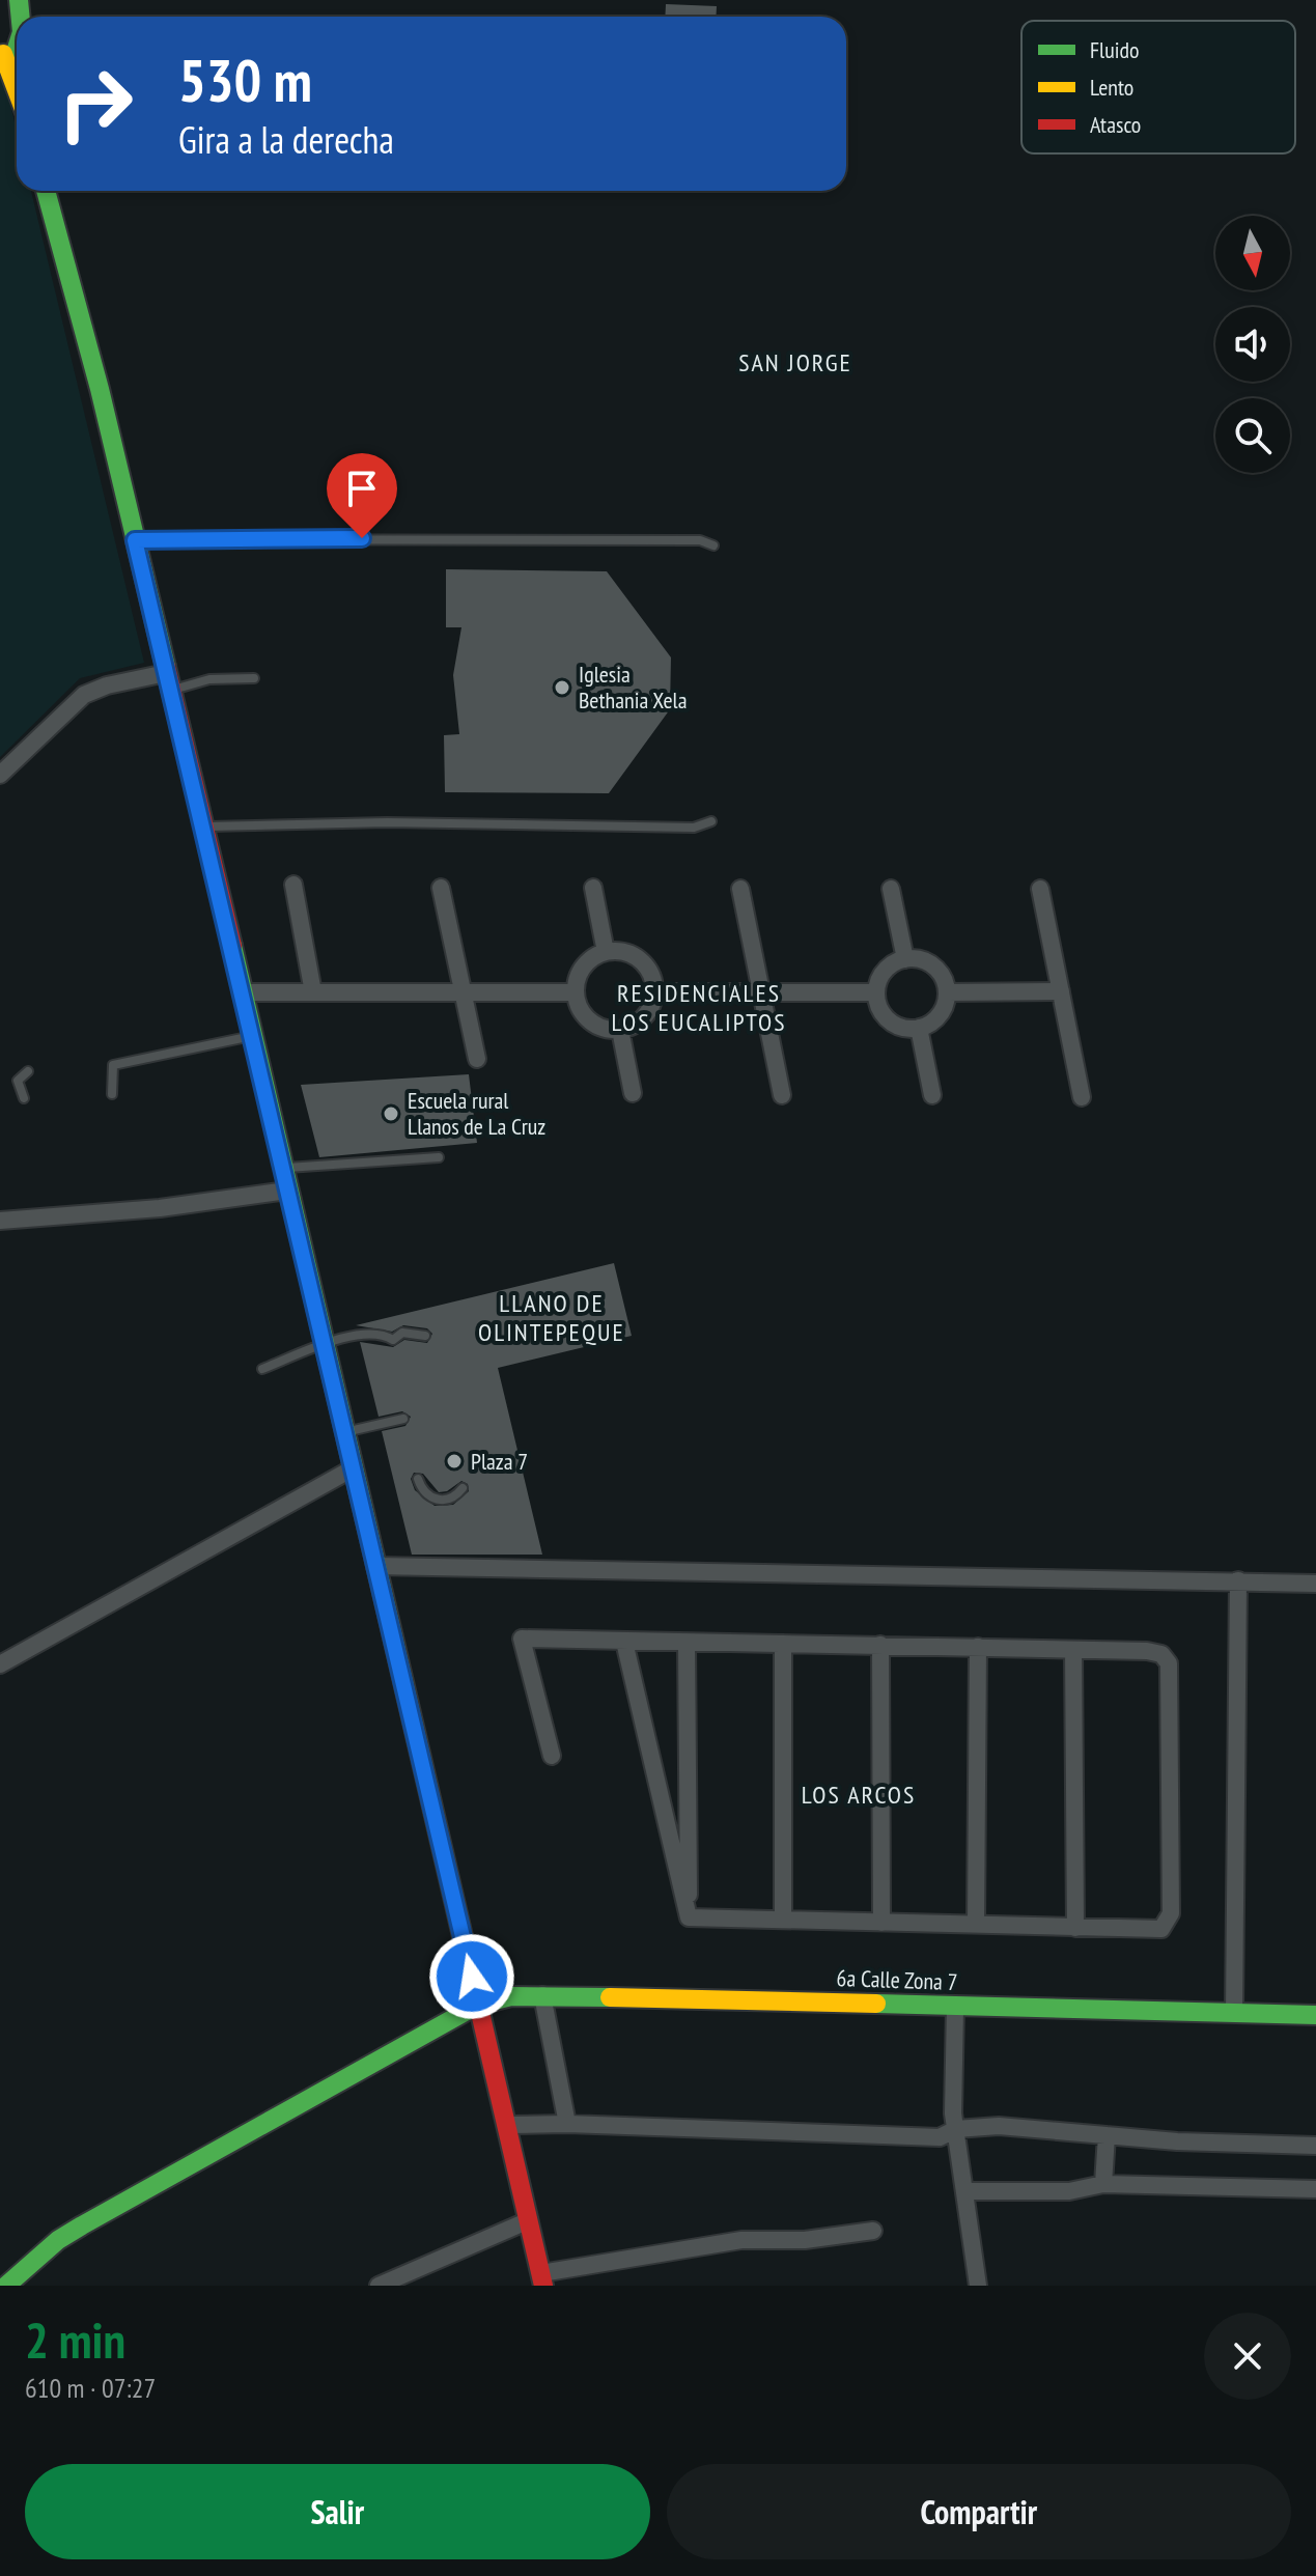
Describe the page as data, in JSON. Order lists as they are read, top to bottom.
{
  "streets": {
    "main road": ["6a Calle Zona 7"]
  },
  "districts": [
    "SAN JORGE",
    "RESIDENCIALES LOS EUCALIPTOS",
    "LLANO DE OLINTEPEQUE",
    "LOS ARCOS"
  ],
  "places": ["Iglesia Bethania Xela", "Escuela rural Llanos de La Cruz", "Plaza 7"],
  "legend": ["Fluido", "Lento", "Atasco"],
  "north": "bottom",
  "page": {
    "turn": ["530 m", "Gira a la derecha"],
    "heading": ["2 min", "610 m · 07:27"],
    "buttons": ["Salir", "Compartir"]
  }
}
